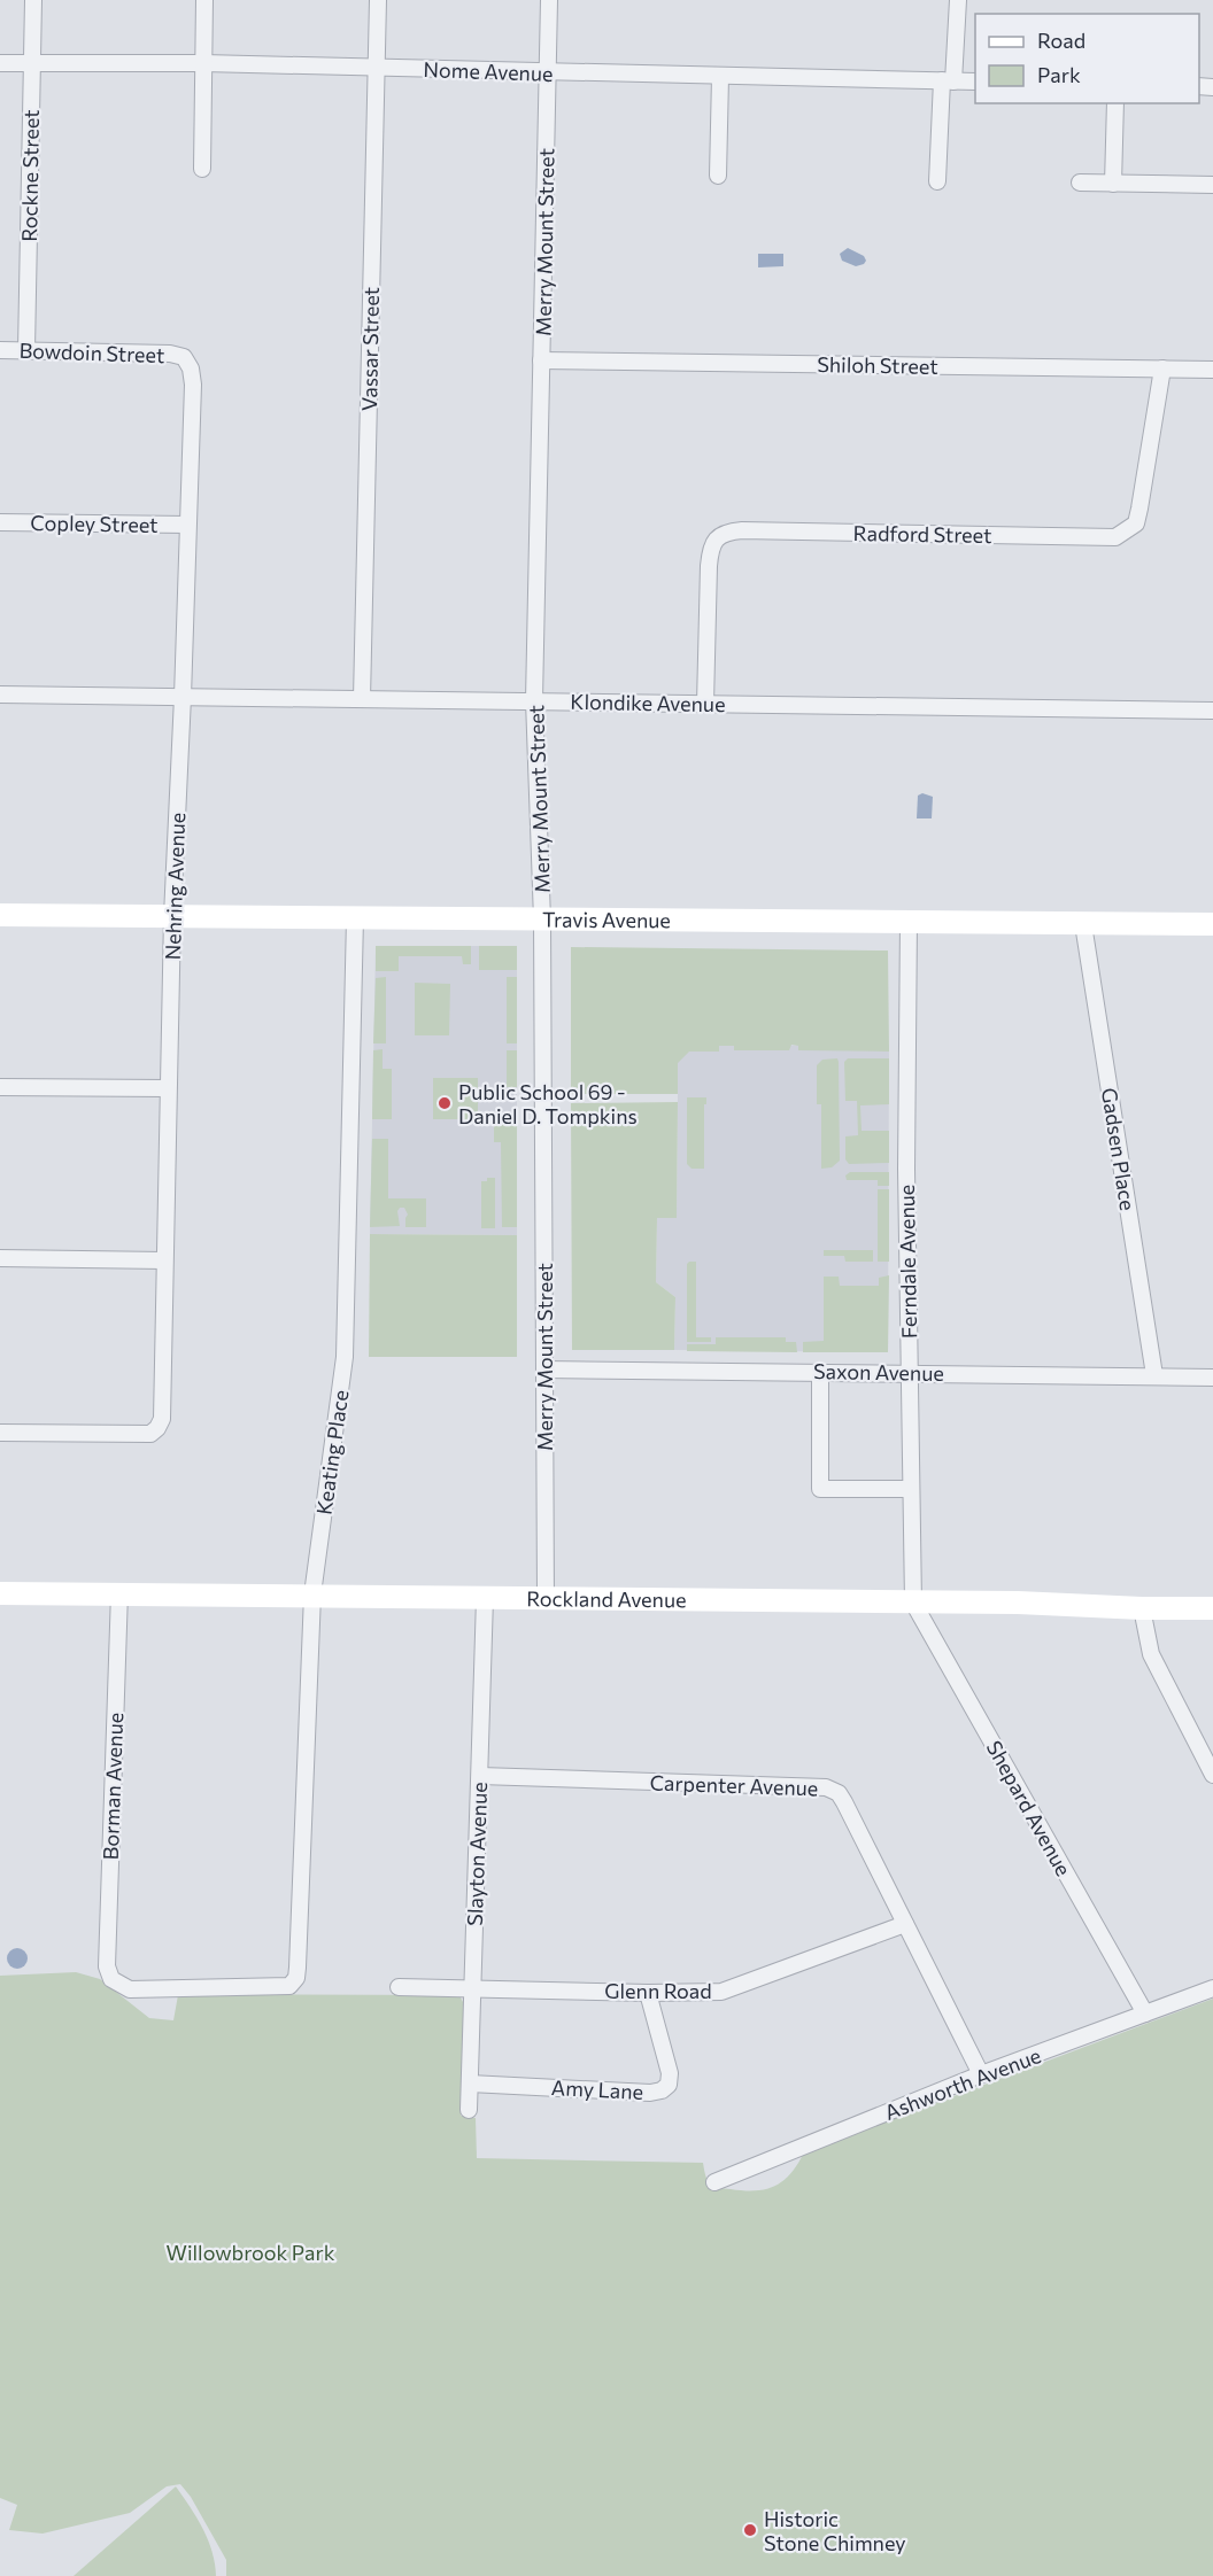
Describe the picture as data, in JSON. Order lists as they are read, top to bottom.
{
  "streets": {
    "street": [
      "Nome Avenue",
      "Rockne Street",
      "Merry Mount Street",
      "Vassar Street",
      "Bowdoin Street",
      "Shiloh Street",
      "Copley Street",
      "Radford Street",
      "Klondike Avenue",
      "Nehring Avenue",
      "Travis Avenue",
      "Gadsen Place",
      "Ferndale Avenue",
      "Saxon Avenue",
      "Keating Place",
      "Rockland Avenue",
      "Carpenter Avenue",
      "Borman Avenue",
      "Shepard Avenue",
      "Slayton Avenue",
      "Glenn Road",
      "Ashworth Avenue",
      "Amy Lane"
    ]
  },
  "crossings": [
    ["Nome Avenue", "Rockne Street"],
    ["Nome Avenue", "Merry Mount Street"],
    ["Nome Avenue", "Vassar Street"],
    ["Rockne Street", "Bowdoin Street"],
    ["Merry Mount Street", "Shiloh Street"],
    ["Merry Mount Street", "Klondike Avenue"],
    ["Merry Mount Street", "Travis Avenue"],
    ["Merry Mount Street", "Saxon Avenue"],
    ["Merry Mount Street", "Rockland Avenue"],
    ["Vassar Street", "Klondike Avenue"],
    ["Bowdoin Street", "Nehring Avenue"],
    ["Shiloh Street", "Radford Street"],
    ["Copley Street", "Nehring Avenue"],
    ["Radford Street", "Klondike Avenue"],
    ["Klondike Avenue", "Nehring Avenue"],
    ["Nehring Avenue", "Travis Avenue"],
    ["Travis Avenue", "Gadsen Place"],
    ["Travis Avenue", "Ferndale Avenue"],
    ["Travis Avenue", "Keating Place"],
    ["Gadsen Place", "Saxon Avenue"],
    ["Ferndale Avenue", "Saxon Avenue"],
    ["Ferndale Avenue", "Rockland Avenue"],
    ["Ferndale Avenue", "Shepard Avenue"],
    ["Keating Place", "Rockland Avenue"],
    ["Keating Place", "Borman Avenue"],
    ["Rockland Avenue", "Borman Avenue"],
    ["Rockland Avenue", "Shepard Avenue"],
    ["Rockland Avenue", "Slayton Avenue"],
    ["Carpenter Avenue", "Slayton Avenue"],
    ["Carpenter Avenue", "Glenn Road"],
    ["Carpenter Avenue", "Ashworth Avenue"],
    ["Shepard Avenue", "Ashworth Avenue"],
    ["Slayton Avenue", "Glenn Road"],
    ["Slayton Avenue", "Amy Lane"],
    ["Glenn Road", "Amy Lane"]
  ],
  "parks": ["Willowbrook Park"],
  "places": ["Public School 69 - Daniel D. Tompkins", "Historic Stone Chimney"],
  "legend": ["Road", "Park"]
}
